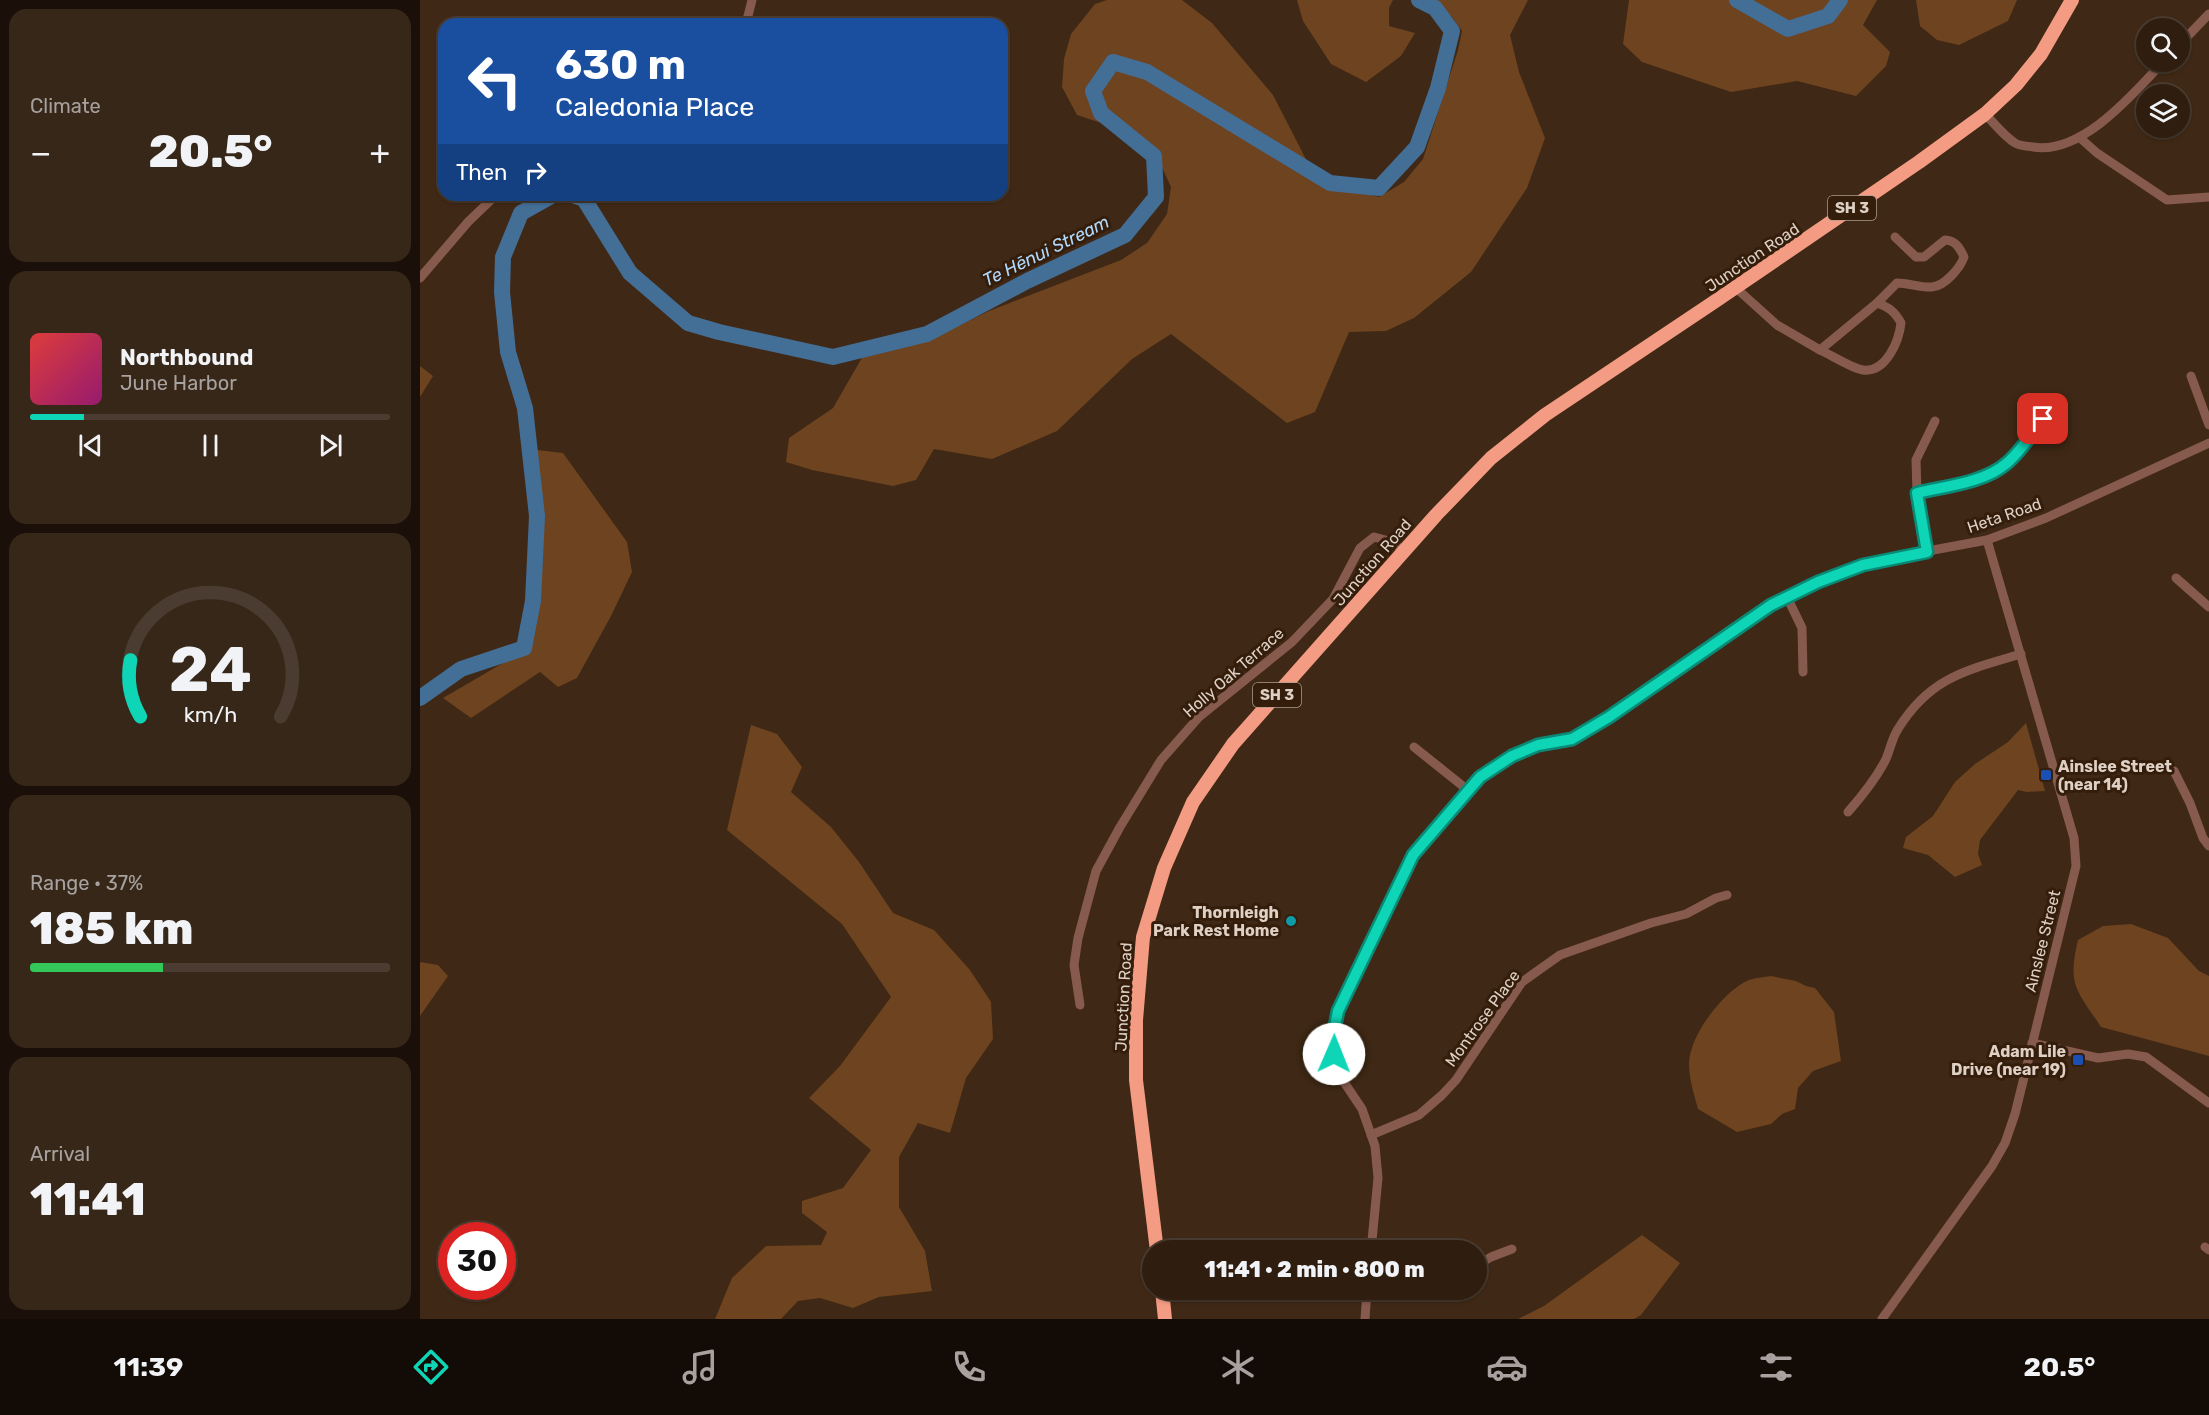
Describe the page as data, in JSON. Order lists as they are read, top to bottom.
{
  "streets": {
    "highway": ["SH 3", "Junction Road"],
    "street": [
      "Heta Road",
      "Holly Oak Terrace",
      "Ainslee Street",
      "Montrose Place"
    ]
  },
  "crossings": [
    ["SH 3", "Junction Road"],
    ["Junction Road", "Holly Oak Terrace"],
    ["Heta Road", "Ainslee Street"],
    ["Heta Road", "Montrose Place"]
  ],
  "water": ["Te Hēnui Stream"],
  "places": {
    "transit": ["Ainslee Street (near 14)", "Adam Lile Drive (near 19)"],
    "other": ["Thornleigh Park Rest Home"]
  },
  "page": {
    "tile": [
      "Climate",
      ["Range · 37%", "185 km"],
      ["Arrival", "11:41"]
    ],
    "turn": ["630 m", "Caledonia Place"],
    "heat": ["−", "20.5°", "+"],
    "then": "Then",
    "song": ["Northbound", "June Harbor"],
    "limit": "30",
    "trip": "11:41 · 2 min · 800 m",
    "tabs": ["11:39", "20.5°"],
    "gauge": ["24", "km/h"]
  }
}
